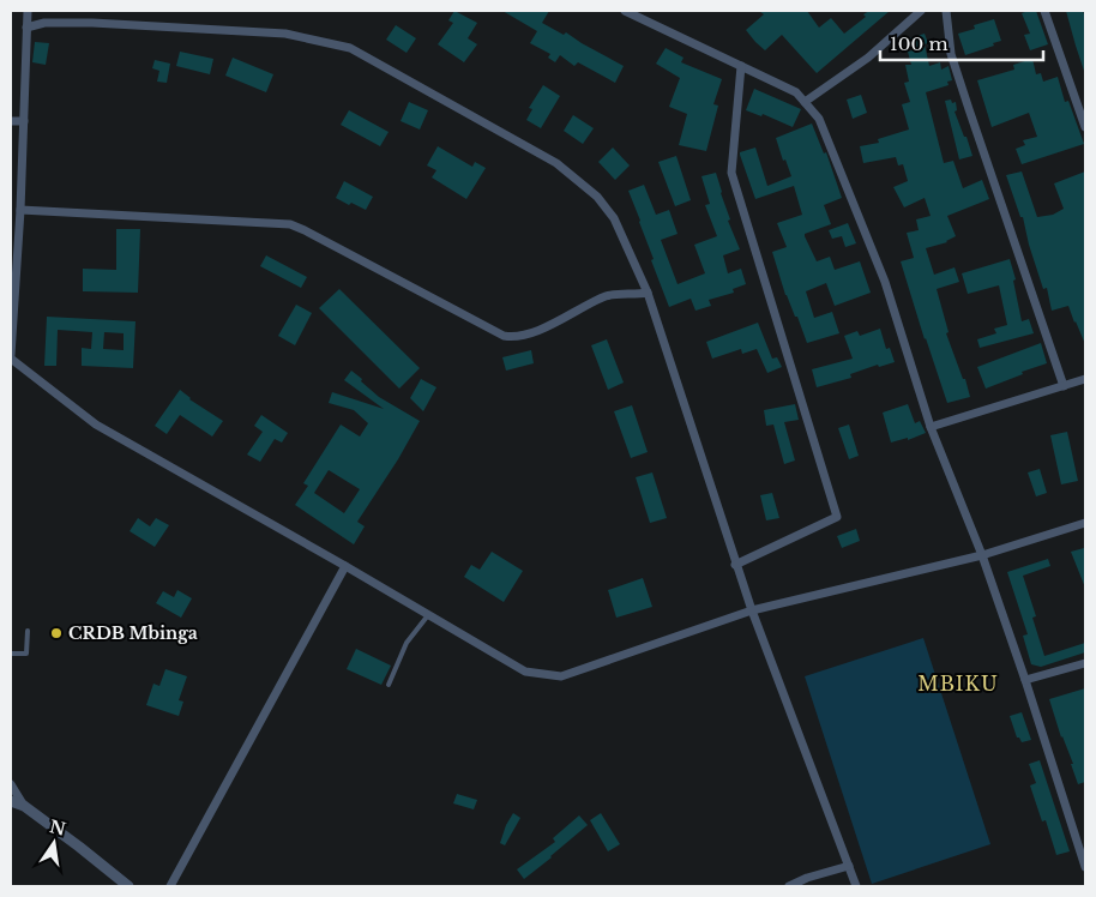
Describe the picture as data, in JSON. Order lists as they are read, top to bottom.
{
  "districts": ["MBIKU"],
  "places": ["CRDB Mbinga"],
  "scale_bar": "100 m",
  "north": "top"
}
